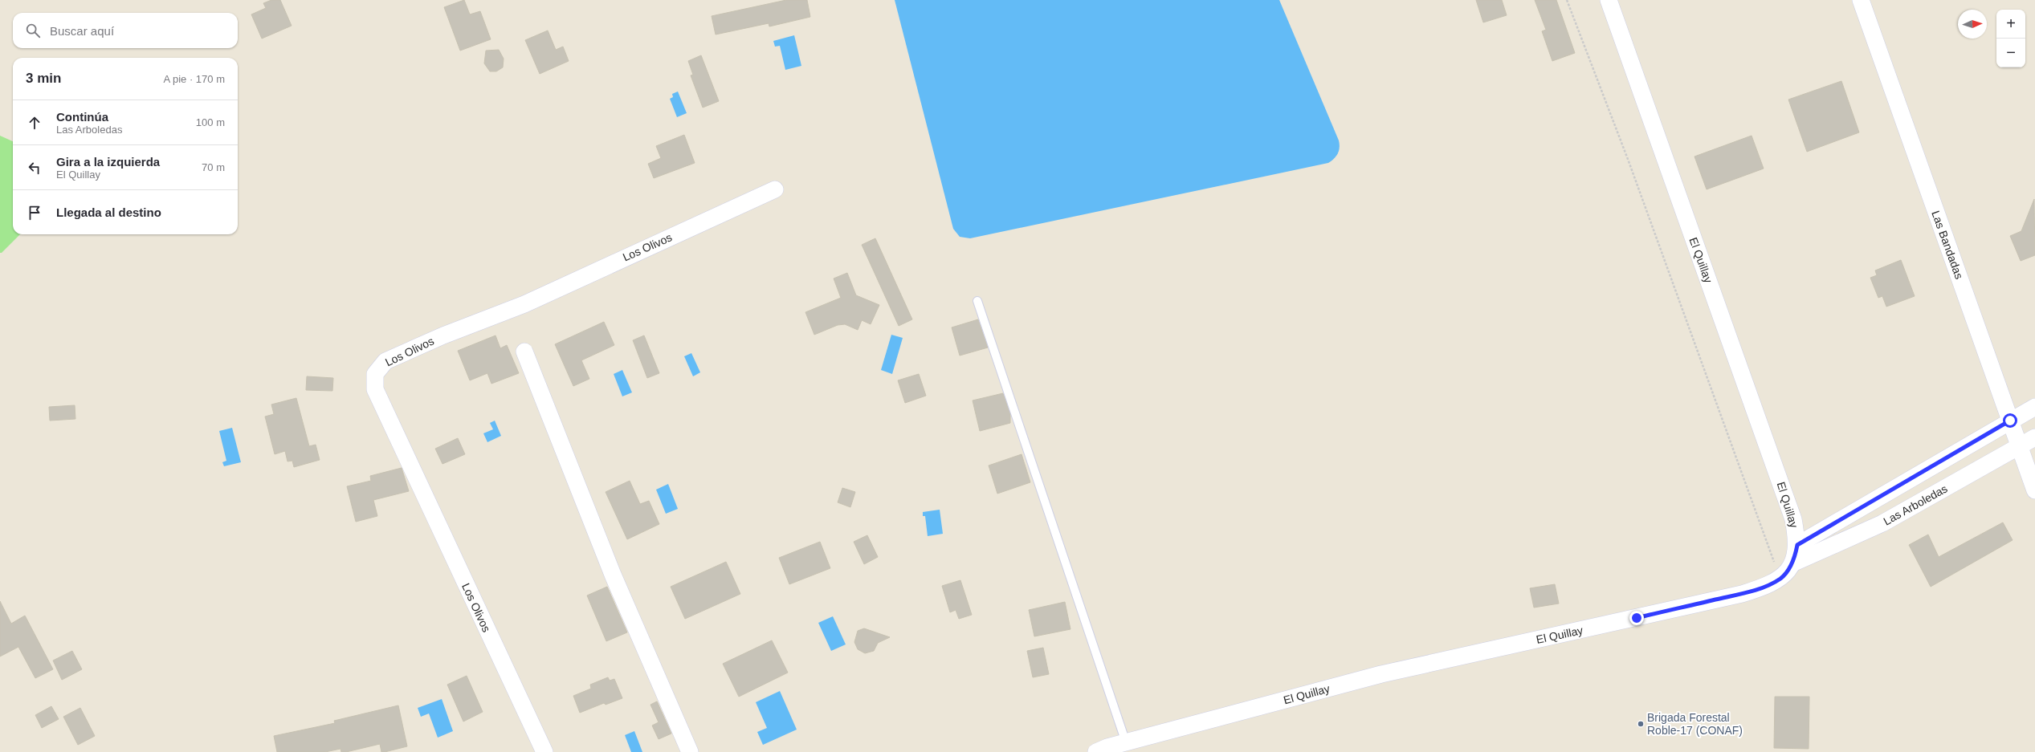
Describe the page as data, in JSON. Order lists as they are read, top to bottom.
{
  "streets": {
    "street": [
      "Las Bandadas",
      "Los Olivos",
      "El Quillay",
      "Las Arboledas"
    ]
  },
  "crossings": [
    ["Las Bandadas", "Las Arboledas"],
    ["El Quillay", "Las Arboledas"]
  ],
  "places": ["Brigada Forestal Roble-17 (CONAF)"],
  "north": "right",
  "page": {
    "map_buttons": ["+", "−"],
    "search": "Buscar aquí",
    "heading": ["3 min", "A pie · 170 m"],
    "list": [
      ["Continúa", "Las Arboledas", "100 m"],
      ["Gira a la izquierda", "El Quillay", "70 m"],
      "Llegada al destino"
    ]
  }
}
